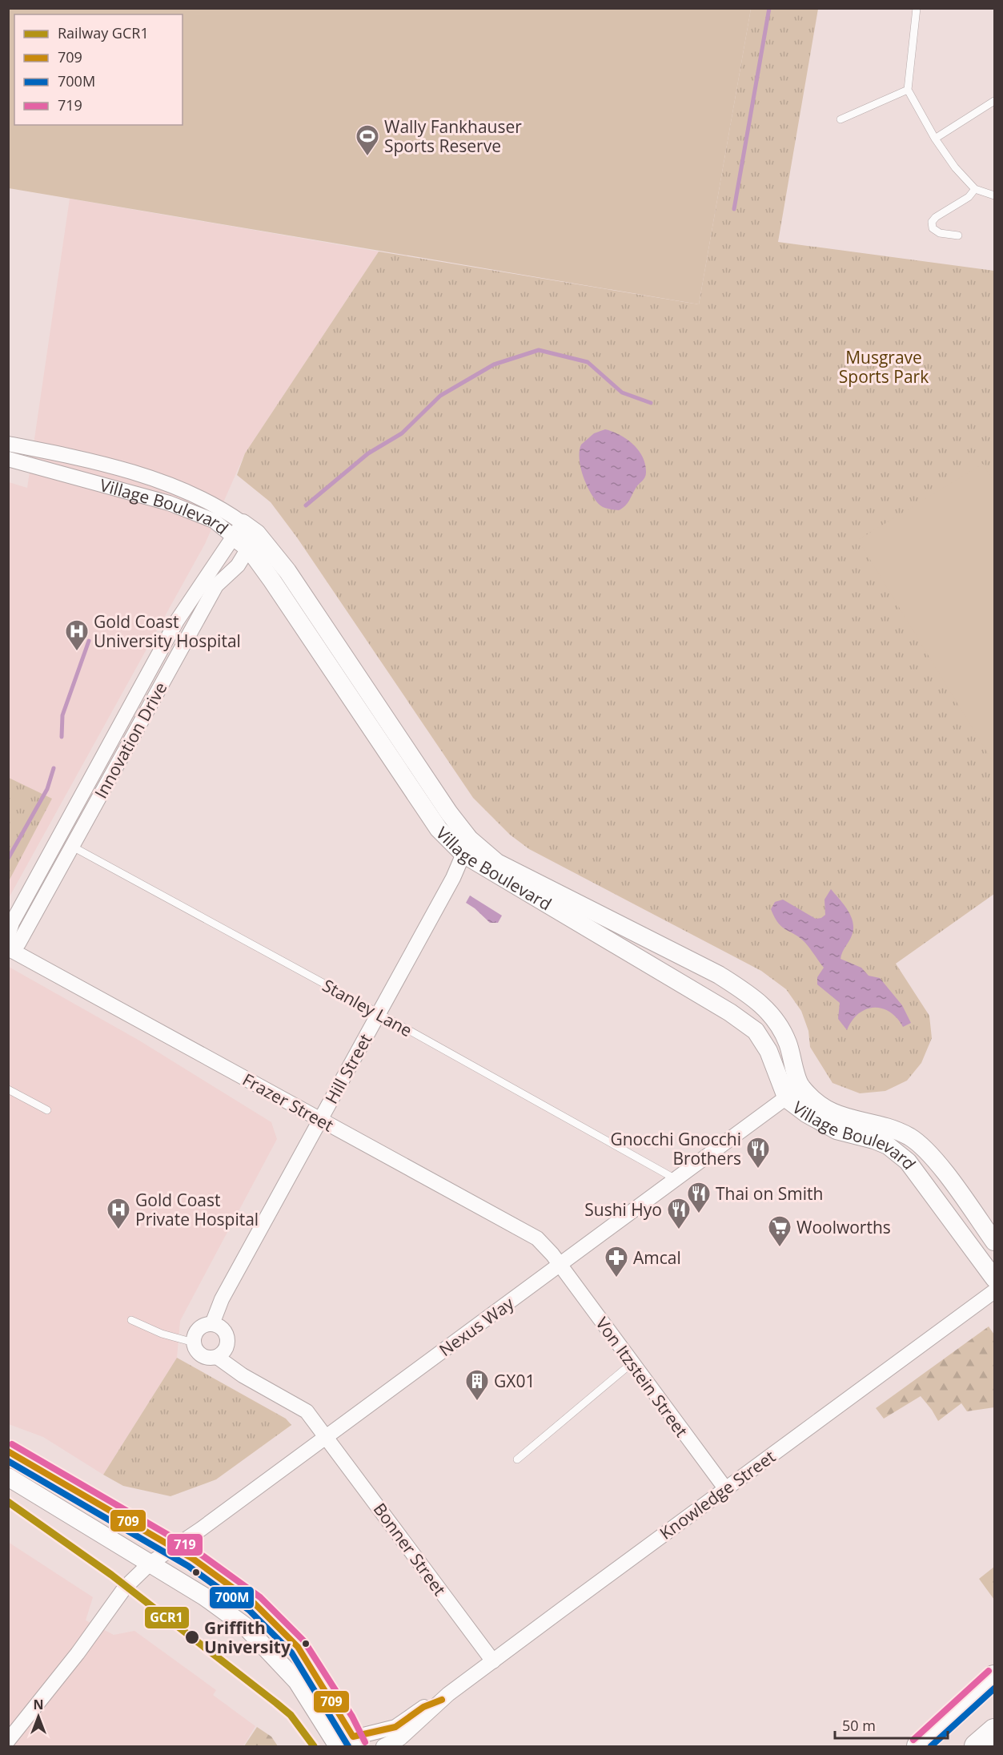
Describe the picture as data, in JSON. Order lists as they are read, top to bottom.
{
  "streets": {
    "street": [
      "Village Boulevard",
      "Innovation Drive",
      "Hill Street",
      "Frazer Street",
      "Nexus Way",
      "Von Itzstein Street",
      "Knowledge Street",
      "Bonner Street"
    ],
    "lane": ["Stanley Lane"]
  },
  "crossings": [
    ["Village Boulevard", "Innovation Drive"],
    ["Village Boulevard", "Hill Street"],
    ["Village Boulevard", "Nexus Way"],
    ["Innovation Drive", "Stanley Lane"],
    ["Innovation Drive", "Frazer Street"],
    ["Stanley Lane", "Hill Street"],
    ["Stanley Lane", "Nexus Way"],
    ["Hill Street", "Frazer Street"],
    ["Frazer Street", "Nexus Way"],
    ["Frazer Street", "Von Itzstein Street"],
    ["Nexus Way", "Von Itzstein Street"],
    ["Nexus Way", "Bonner Street"],
    ["Von Itzstein Street", "Knowledge Street"],
    ["Knowledge Street", "Bonner Street"]
  ],
  "parks": ["Musgrave Sports Park"],
  "places": {
    "sports": ["Wally Fankhauser Sports Reserve"],
    "hospital": ["Gold Coast University Hospital", "Gold Coast Private Hospital"],
    "restaurant": ["Gnocchi Gnocchi Brothers", "Thai on Smith", "Sushi Hyo"],
    "supermarket": ["Woolworths"],
    "pharmacy": ["Amcal"],
    "building": ["GX01"],
    "other": ["Griffith University"]
  },
  "lines": [
    "transit line 719",
    "transit line 709",
    "transit line 700M",
    "rail line GCR1"
  ],
  "legend": [
    "Railway GCR1",
    "709",
    "700M",
    "719"
  ],
  "scale_bar": "50 m",
  "north": "top"
}
